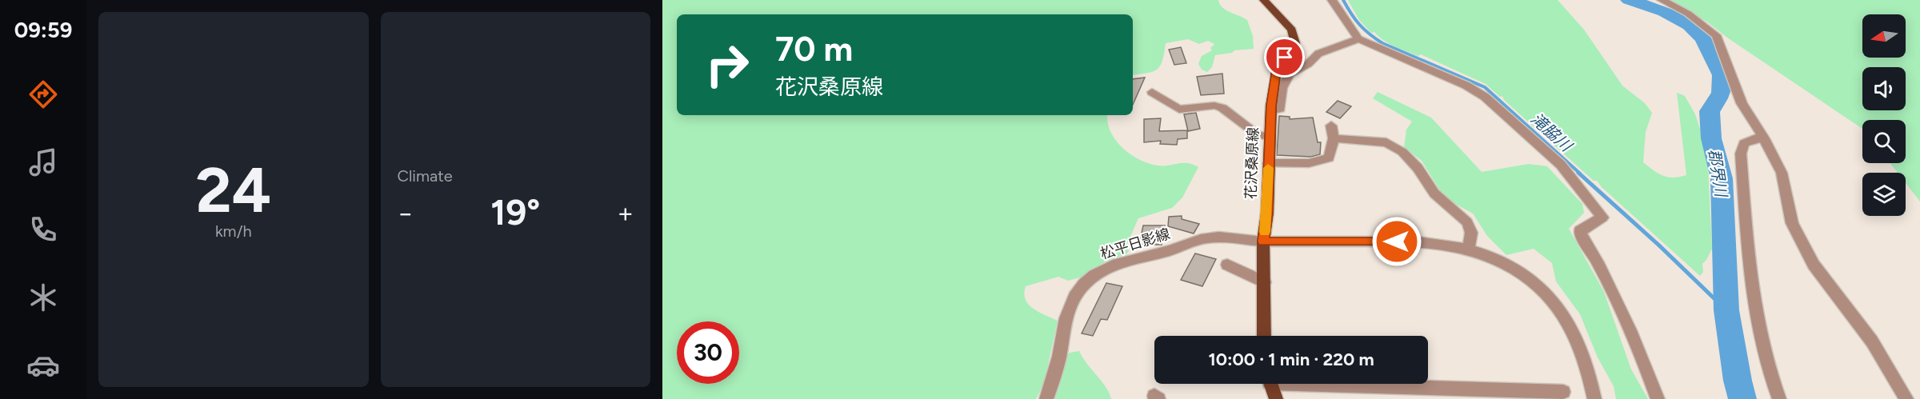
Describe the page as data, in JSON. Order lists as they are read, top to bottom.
{
  "streets": {
    "main road": ["花沢桑原線"],
    "street": ["松平日影線"]
  },
  "crossings": [
    ["花沢桑原線", "松平日影線"]
  ],
  "water": ["滝脇川", "郡界川"],
  "north": "left",
  "page": {
    "tabs": "09:59",
    "tile": [
      ["24", "km/h"],
      "Climate"
    ],
    "turn": ["70 m", "花沢桑原線"],
    "heat": ["−", "19°", "+"],
    "limit": "30",
    "trip": "10:00 · 1 min · 220 m"
  }
}
